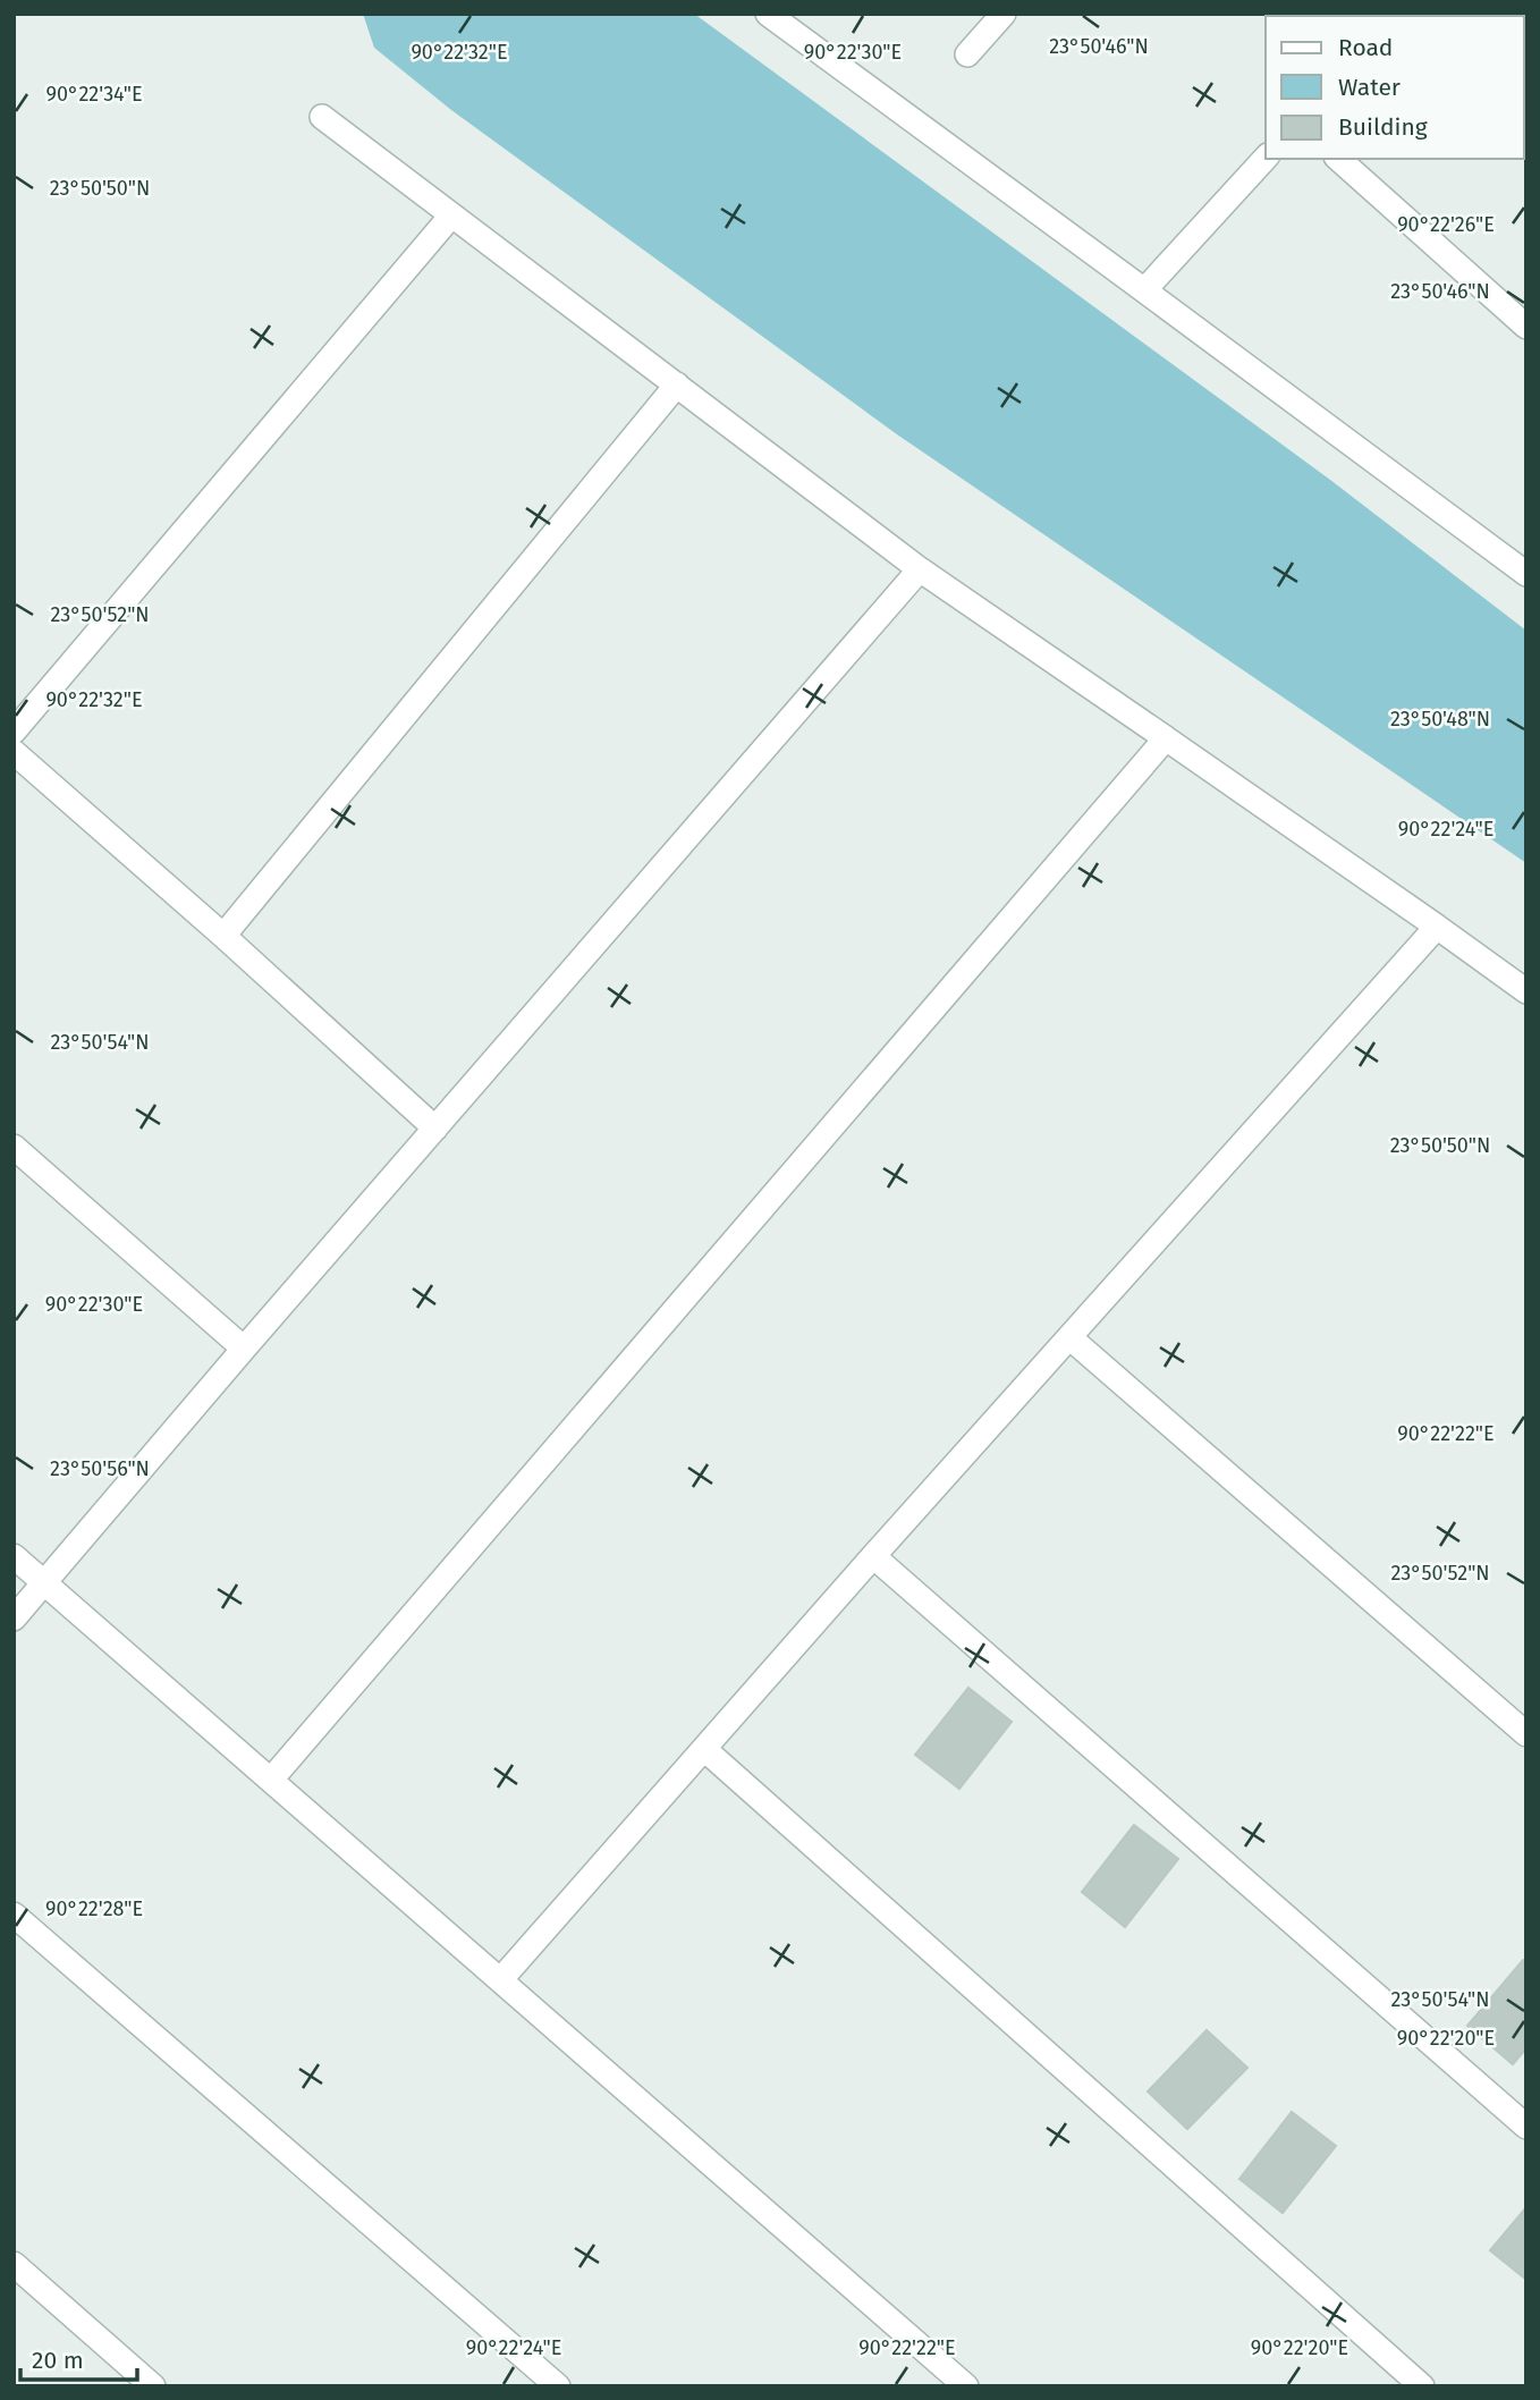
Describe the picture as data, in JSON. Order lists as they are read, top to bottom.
{
  "legend": ["Road", "Water", "Building"],
  "scale_bar": "20 m",
  "coordinates": [
    "23°50'46\"N",
    "90°22'32\"E",
    "90°22'30\"E",
    "90°22'34\"E",
    "23°50'50\"N",
    "90°22'26\"E",
    "23°50'52\"N",
    "23°50'48\"N",
    "90°22'24\"E",
    "23°50'54\"N",
    "90°22'22\"E",
    "23°50'56\"N",
    "90°22'28\"E",
    "90°22'20\"E"
  ]
}
